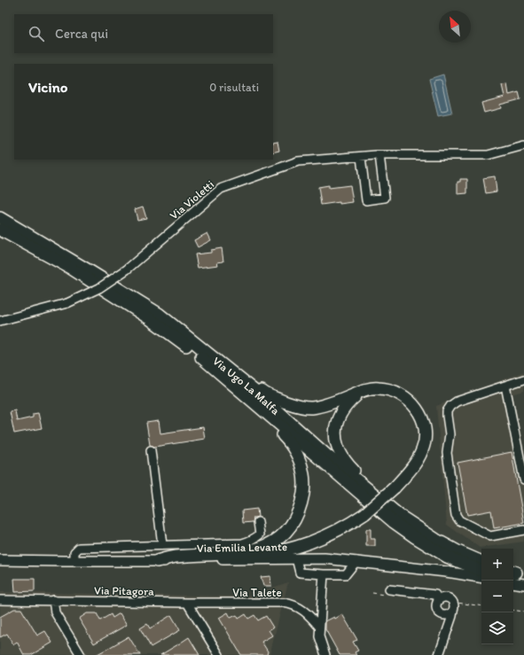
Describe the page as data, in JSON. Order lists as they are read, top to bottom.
{
  "streets": {
    "highway": ["Via Ugo La Malfa"],
    "main road": ["Via Emilia Levante"],
    "street": ["Via Violetti", "Via Pitagora", "Via Talete"]
  },
  "crossings": [
    ["Via Pitagora", "Via Talete"]
  ],
  "north": "top left",
  "page": {
    "search": "Cerca qui",
    "heading": ["Vicino", "0 risultati"],
    "map_buttons": ["+", "−"]
  }
}
